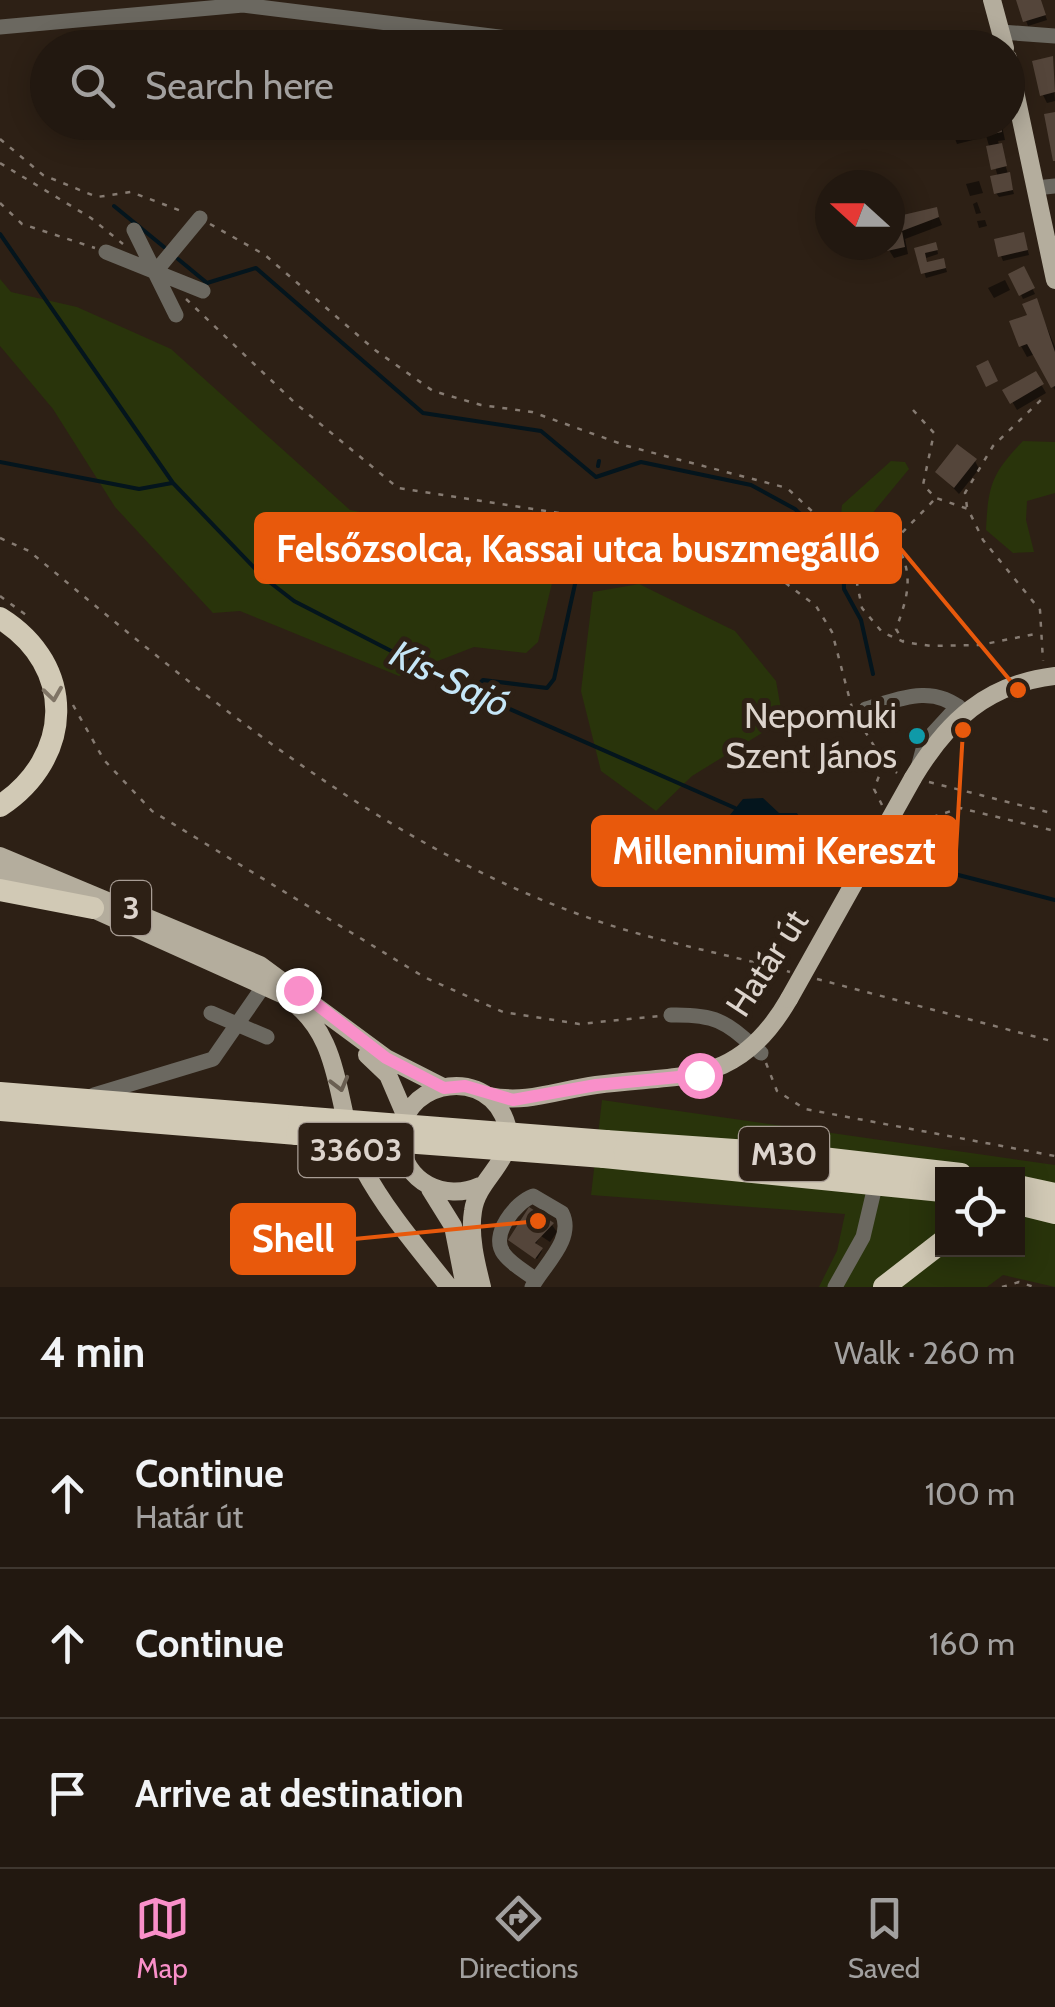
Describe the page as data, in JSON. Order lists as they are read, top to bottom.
{
  "streets": {
    "highway": ["M30"],
    "main road": ["3", "Határ út", "33603"]
  },
  "crossings": [
    ["3", "Határ út"],
    ["3", "33603"]
  ],
  "water": ["Kis-Sajó"],
  "places": [
    "Felsőzsolca, Kassai utca buszmegálló",
    "Millenniumi Kereszt",
    "Nepomuki Szent János",
    "Shell"
  ],
  "north": "left",
  "page": {
    "search": "Search here",
    "heading": ["4 min", "Walk · 260 m"],
    "list": [
      ["Continue", "Határ út", "100 m"],
      ["Continue", "160 m"],
      "Arrive at destination"
    ],
    "nav": ["Map", "Directions", "Saved"]
  }
}
